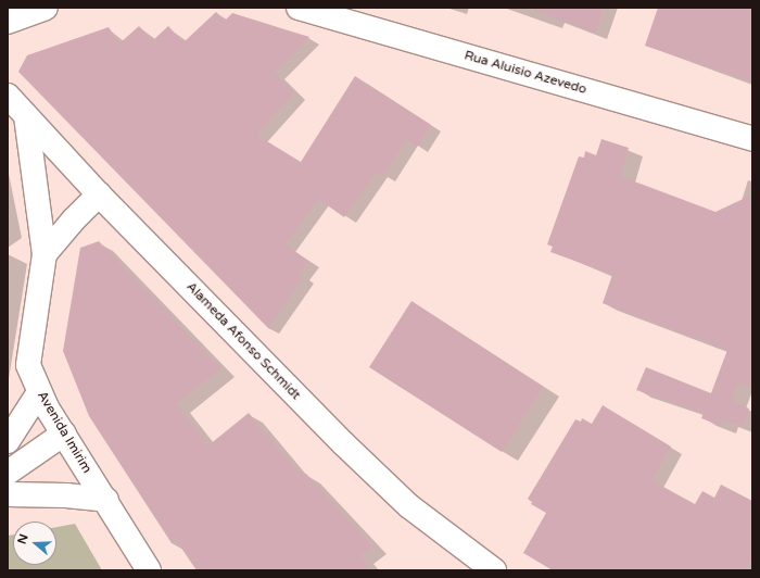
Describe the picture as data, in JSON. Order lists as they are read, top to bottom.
{
  "streets": {
    "main road": ["Rua Aluisio Azevedo", "Alameda Afonso Schmidt", "Avenida Imirim"]
  },
  "crossings": [
    ["Alameda Afonso Schmidt", "Avenida Imirim"]
  ],
  "north": "left"
}
